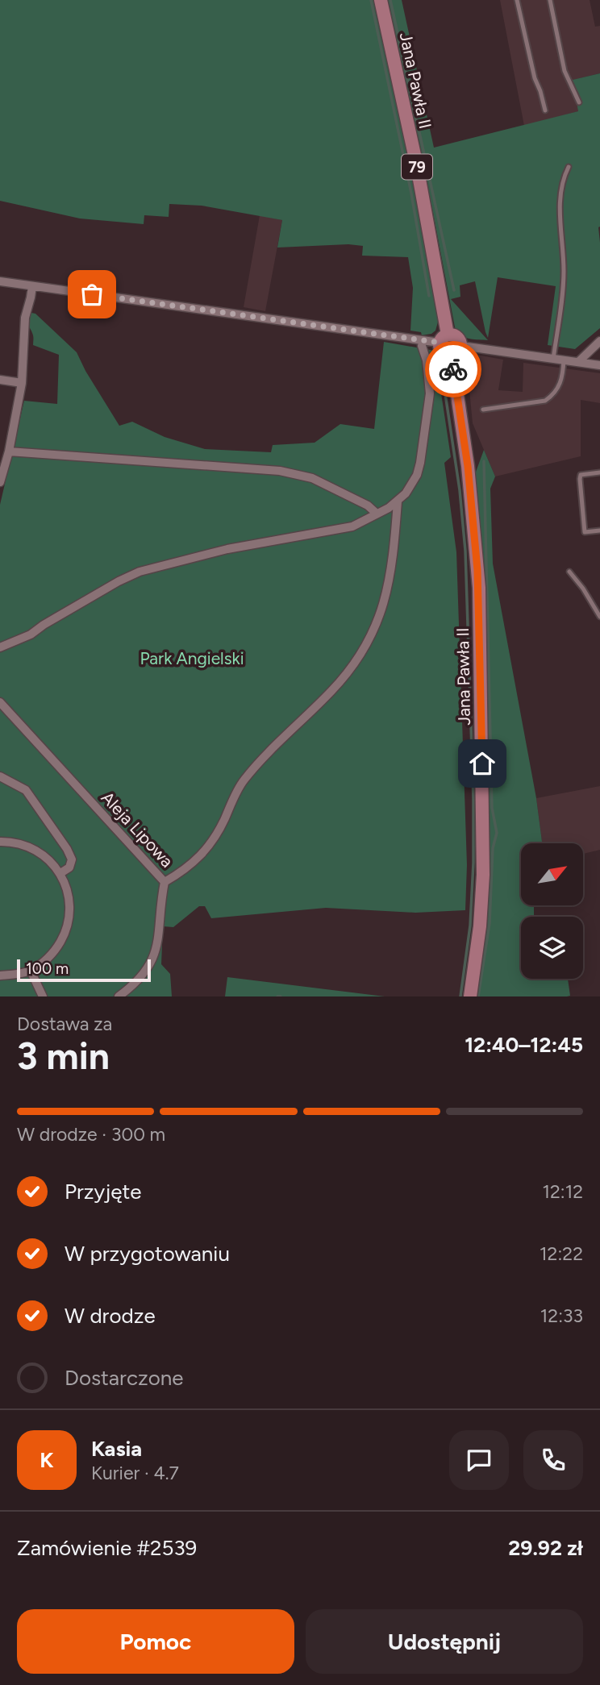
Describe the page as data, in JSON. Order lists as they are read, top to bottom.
{
  "streets": {
    "main road": ["Jana Pawła II", "79"],
    "street": ["Aleja Lipowa"]
  },
  "parks": ["Park Angielski"],
  "scale_bar": "100 m",
  "north": "top right",
  "page": {
    "scale": "100 m",
    "heading": ["3 min", "Dostawa za", "12:40–12:45"],
    "panel": [
      "Kasia",
      "Kurier · 4.7",
      "Zamówienie #2539",
      "29.92 zł"
    ],
    "bar": "W drodze · 300 m",
    "list": [
      ["Przyjęte", "12:12"],
      ["W przygotowaniu", "12:22"],
      ["W drodze", "12:33"],
      "Dostarczone"
    ],
    "round": "K",
    "buttons": ["Pomoc", "Udostępnij"]
  }
}
